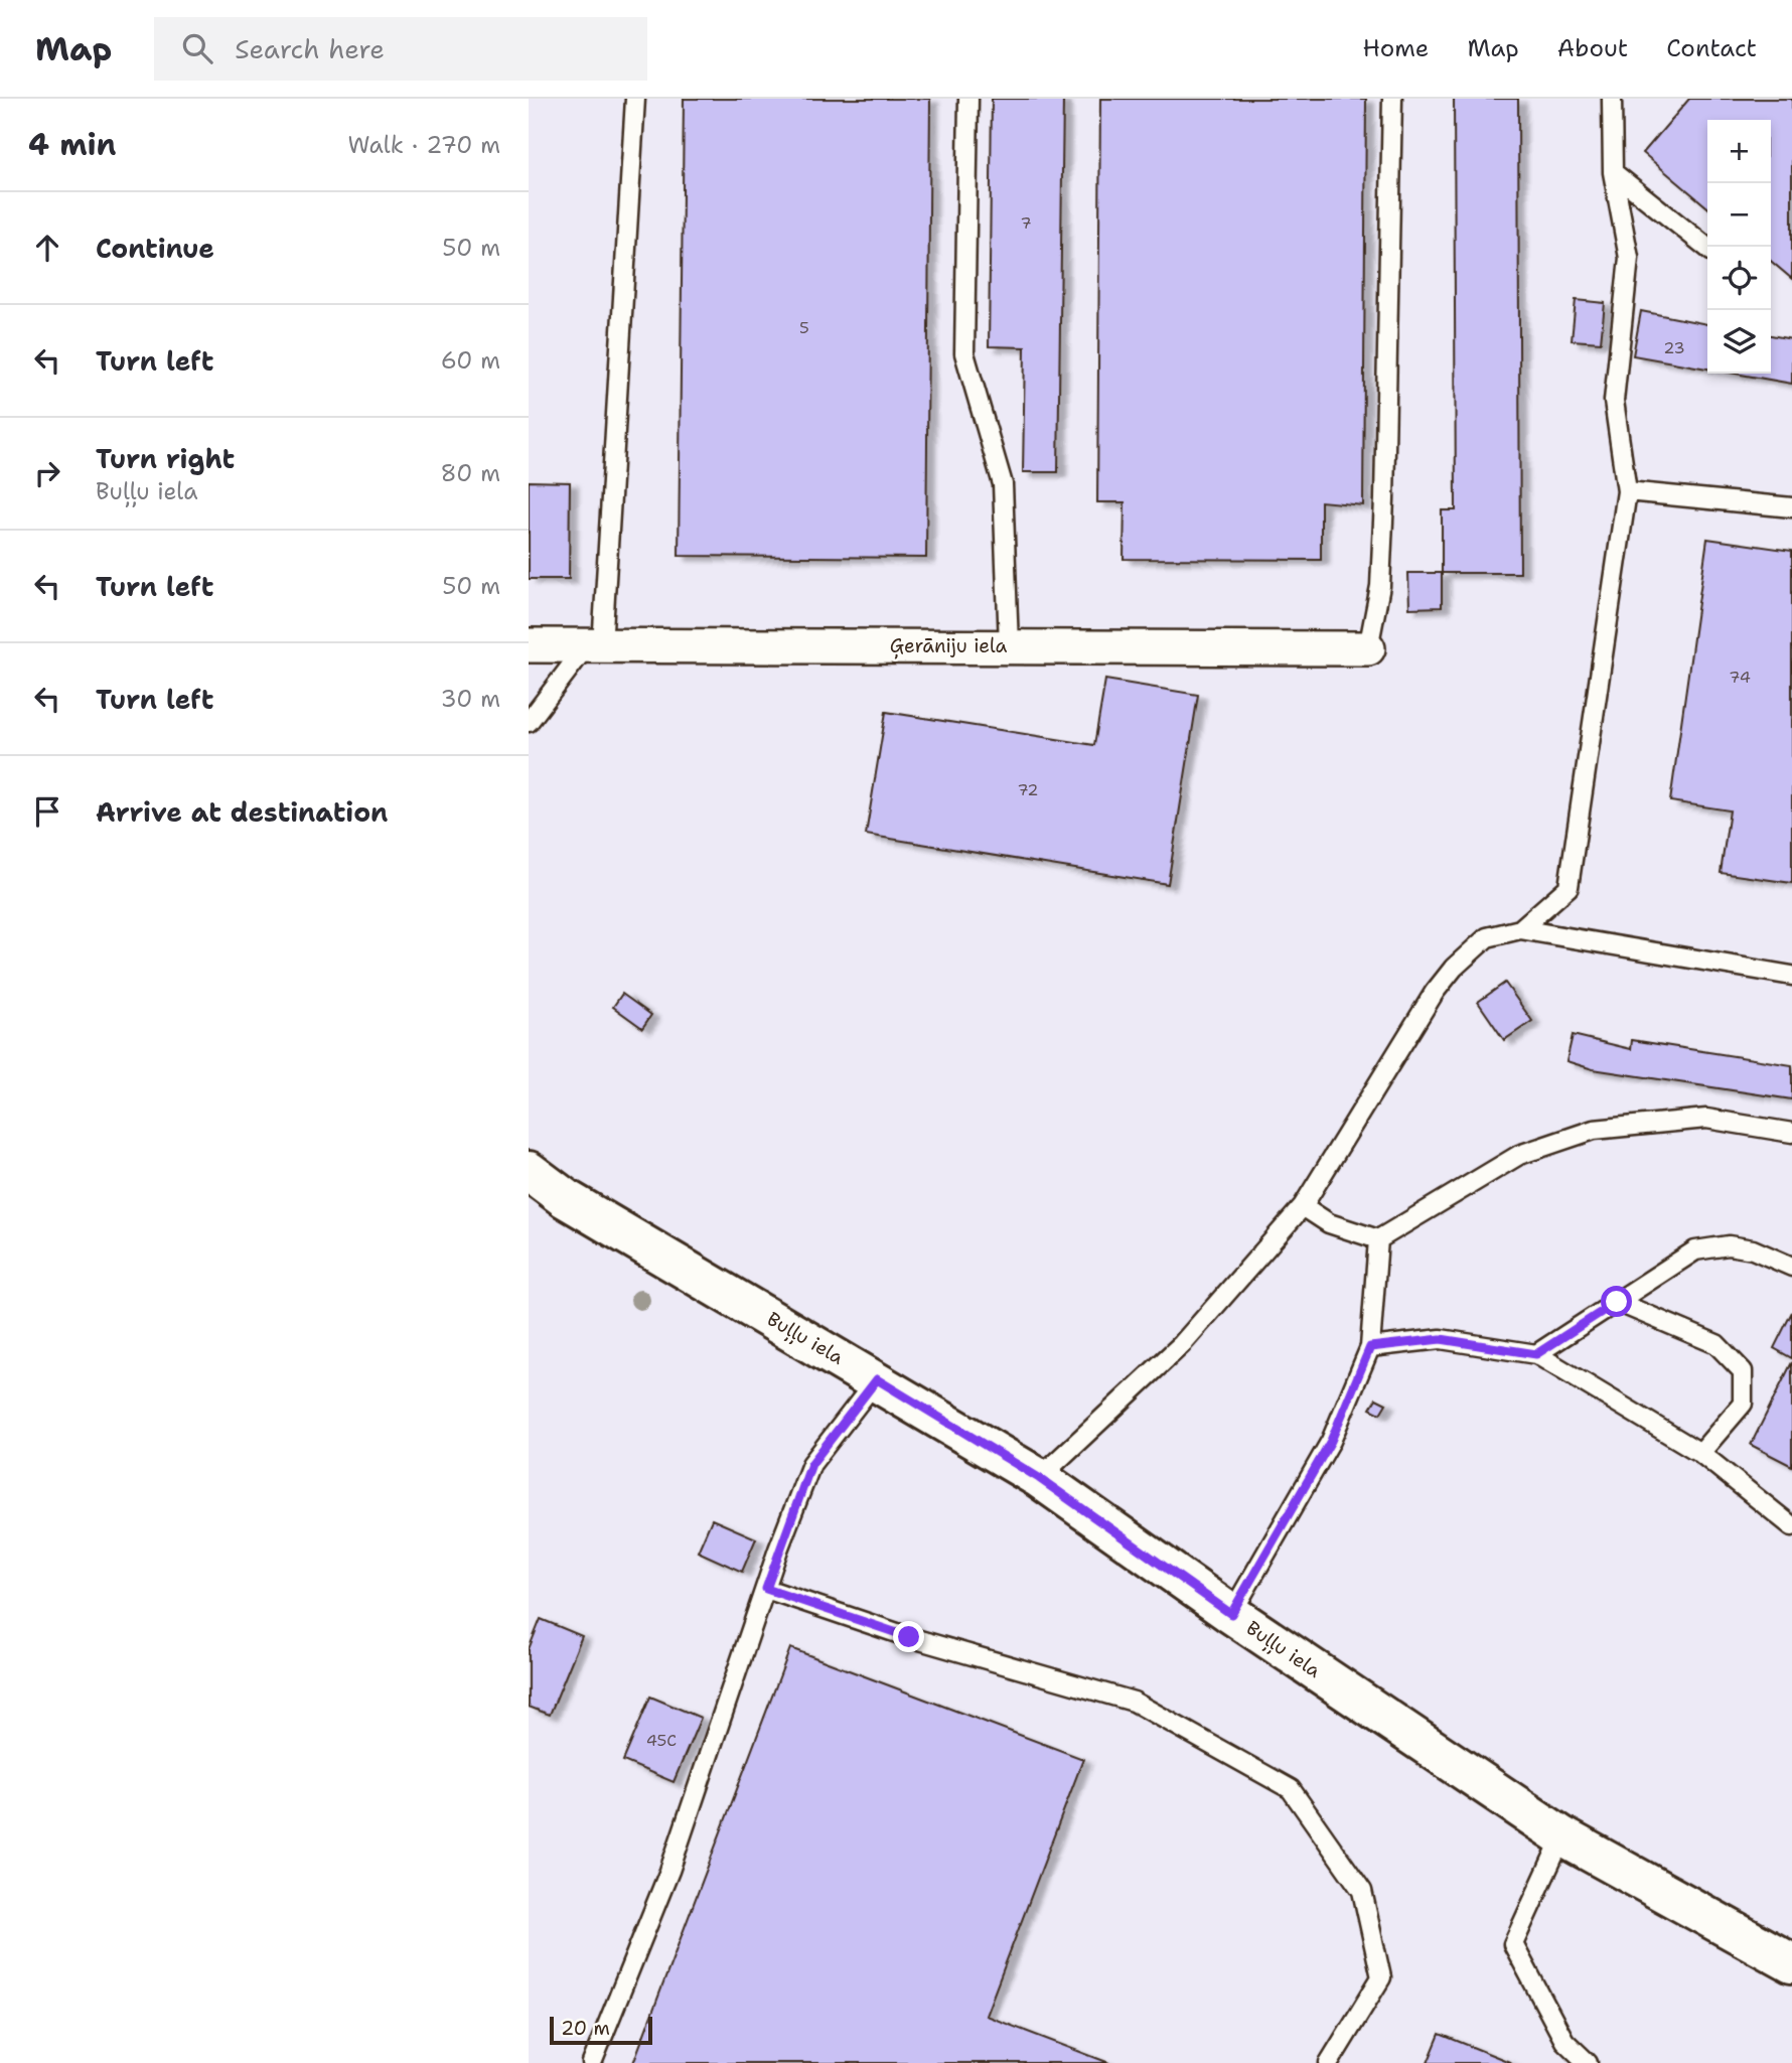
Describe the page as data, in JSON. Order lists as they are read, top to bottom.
{
  "streets": {
    "street": ["Ģerāniju iela", "Buļļu iela"]
  },
  "house_numbers": [
    "7",
    "5",
    "23",
    "74",
    "72",
    "45C"
  ],
  "scale_bar": "20 m",
  "page": {
    "header": "Map",
    "search": "Search here",
    "nav": [
      "Home",
      "Map",
      "About",
      "Contact"
    ],
    "heading": ["4 min", "Walk · 270 m"],
    "map_buttons": ["+", "−"],
    "list": [
      ["Continue", "50 m"],
      ["Turn left", "60 m"],
      ["Turn right", "Buļļu iela", "80 m"],
      ["Turn left", "50 m"],
      ["Turn left", "30 m"],
      "Arrive at destination"
    ],
    "scale": "20 m"
  }
}
